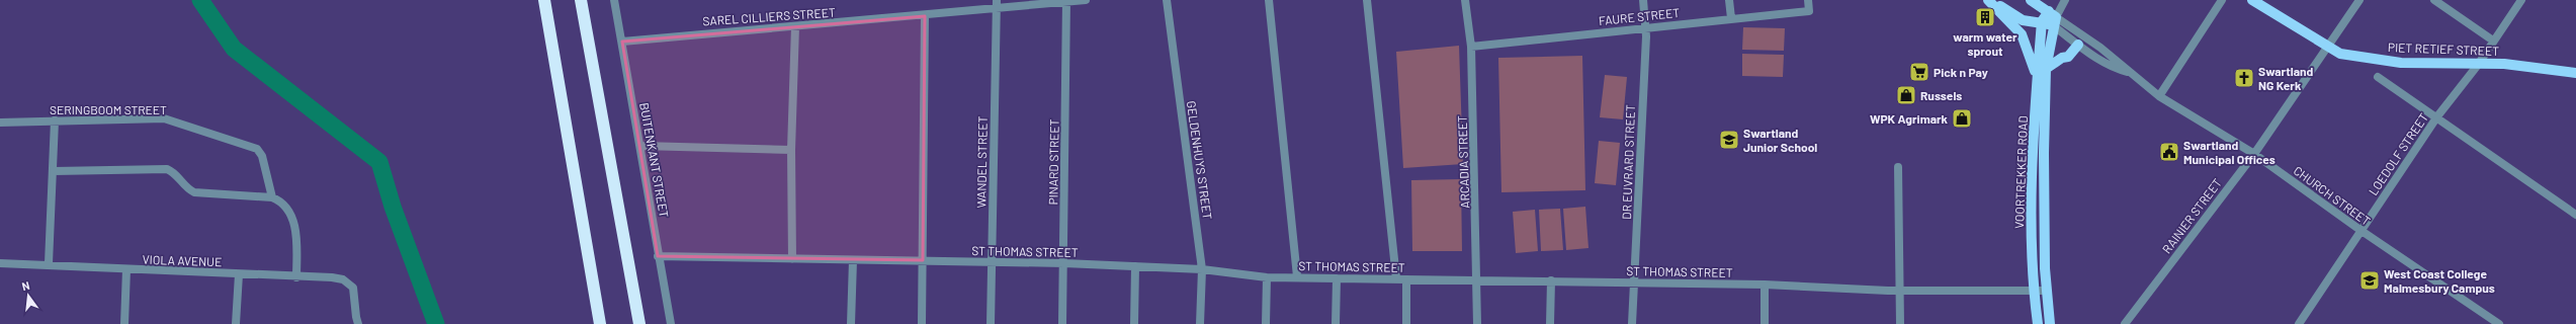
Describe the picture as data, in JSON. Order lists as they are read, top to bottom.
{
  "streets": {
    "main road": ["PIET RETIEF STREET", "VOORTREKKER ROAD"],
    "street": [
      "SAREL CILLIERS STREET",
      "FAURE STREET",
      "SERINGBOOM STREET",
      "LOEDOLF STREET",
      "BUITENKANT STREET",
      "GELDENHUYS STREET",
      "WANDEL STREET",
      "PINARD STREET",
      "ARCADIA STREET",
      "DR EUVRARD STREET",
      "CHURCH STREET",
      "RAINIER STREET",
      "ST THOMAS STREET",
      "VIOLA AVENUE"
    ]
  },
  "crossings": [
    ["SAREL CILLIERS STREET", "BUITENKANT STREET"],
    ["SAREL CILLIERS STREET", "WANDEL STREET"],
    ["SAREL CILLIERS STREET", "PINARD STREET"],
    ["FAURE STREET", "ARCADIA STREET"],
    ["FAURE STREET", "DR EUVRARD STREET"],
    ["PIET RETIEF STREET", "LOEDOLF STREET"],
    ["PIET RETIEF STREET", "RAINIER STREET"],
    ["LOEDOLF STREET", "CHURCH STREET"],
    ["BUITENKANT STREET", "ST THOMAS STREET"],
    ["GELDENHUYS STREET", "ST THOMAS STREET"],
    ["WANDEL STREET", "ST THOMAS STREET"],
    ["PINARD STREET", "ST THOMAS STREET"],
    ["ARCADIA STREET", "ST THOMAS STREET"],
    ["DR EUVRARD STREET", "ST THOMAS STREET"],
    ["VOORTREKKER ROAD", "CHURCH STREET"],
    ["VOORTREKKER ROAD", "ST THOMAS STREET"],
    ["CHURCH STREET", "RAINIER STREET"]
  ],
  "places": {
    "building": ["warm water sprout"],
    "supermarket": ["Pick n Pay"],
    "church": ["Swartland NG Kerk"],
    "shop": ["Russels", "WPK Agrimark"],
    "school or university": ["Swartland Junior School", "West Coast College Malmesbury Campus"],
    "public building": ["Swartland Municipal Offices"]
  },
  "north": "top"
}
